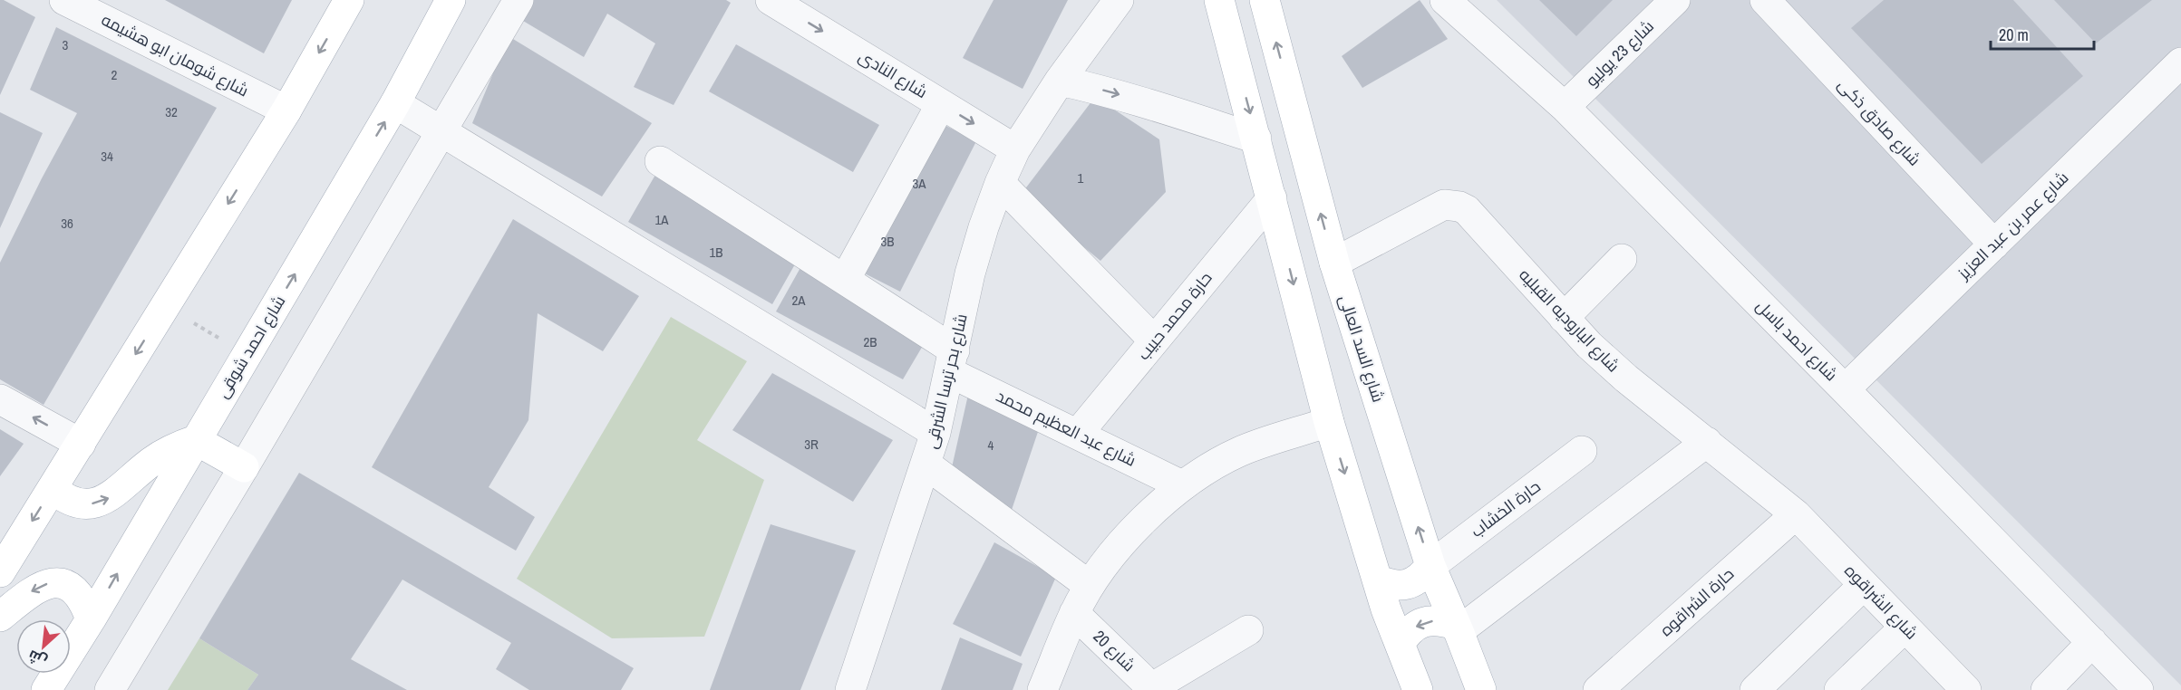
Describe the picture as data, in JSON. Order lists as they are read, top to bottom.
{
  "streets": {
    "main road": ["شارع احمد شوقى", "شارع السد العالى"],
    "street": [
      "شارع 23 يوليو",
      "شارع شومان ابو هشيمه",
      "شارع النادى",
      "شارع صادق ذكى",
      "شارع عمر بن عبد العزيز",
      "حارة محمد حبيب",
      "شارع الباروديه القبليه",
      "شارع احمد باسل",
      "شارع بحر ترسا الشرقى",
      "شارع عبد العظيم محمد",
      "حارة الخشاب",
      "حارة الشراقوه",
      "شارع الشراقوه",
      "شارع 20"
    ]
  },
  "crossings": [
    ["شارع 23 يوليو", "شارع احمد باسل"],
    ["شارع النادى", "شارع بحر ترسا الشرقى"],
    ["شارع صادق ذكى", "شارع عمر بن عبد العزيز"],
    ["شارع عمر بن عبد العزيز", "شارع احمد باسل"],
    ["حارة محمد حبيب", "شارع عبد العظيم محمد"],
    ["شارع الباروديه القبليه", "شارع السد العالى"],
    ["شارع الباروديه القبليه", "حارة الشراقوه"],
    ["شارع الباروديه القبليه", "شارع الشراقوه"],
    ["شارع السد العالى", "حارة الخشاب"],
    ["شارع بحر ترسا الشرقى", "شارع عبد العظيم محمد"],
    ["حارة الشراقوه", "شارع الشراقوه"]
  ],
  "one_way": ["شارع النادى"],
  "house_numbers": [
    "3",
    "2",
    "32",
    "34",
    "1",
    "3A",
    "1A",
    "36",
    "3B",
    "1B",
    "2A",
    "2B",
    "3R",
    "4"
  ],
  "scale_bar": "20 m",
  "north": "bottom left"
}
